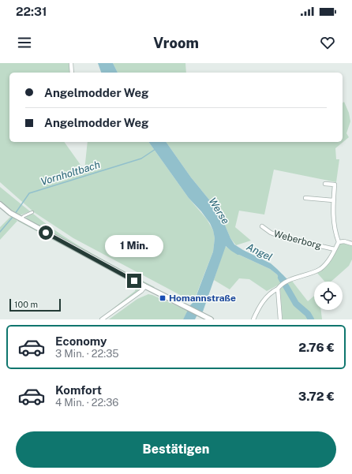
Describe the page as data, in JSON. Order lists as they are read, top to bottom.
{
  "streets": {
    "street": ["Weberborg"]
  },
  "water": ["Vornholtbach", "Werse", "Angel"],
  "places": {
    "transit": ["Homannstraße"]
  },
  "scale_bar": "100 m",
  "page": {
    "status": "22:31",
    "header": "Vroom",
    "banner": ["Angelmodder Weg", "Angelmodder Weg"],
    "bubble": "1 Min.",
    "scale": "100 m",
    "list": [
      {
        "name": "Economy",
        "note": "3 Min. · 22:35",
        "value": "2.76 €"
      },
      {
        "name": "Komfort",
        "note": "4 Min. · 22:36",
        "value": "3.72 €"
      }
    ],
    "buttons": "Bestätigen"
  }
}
